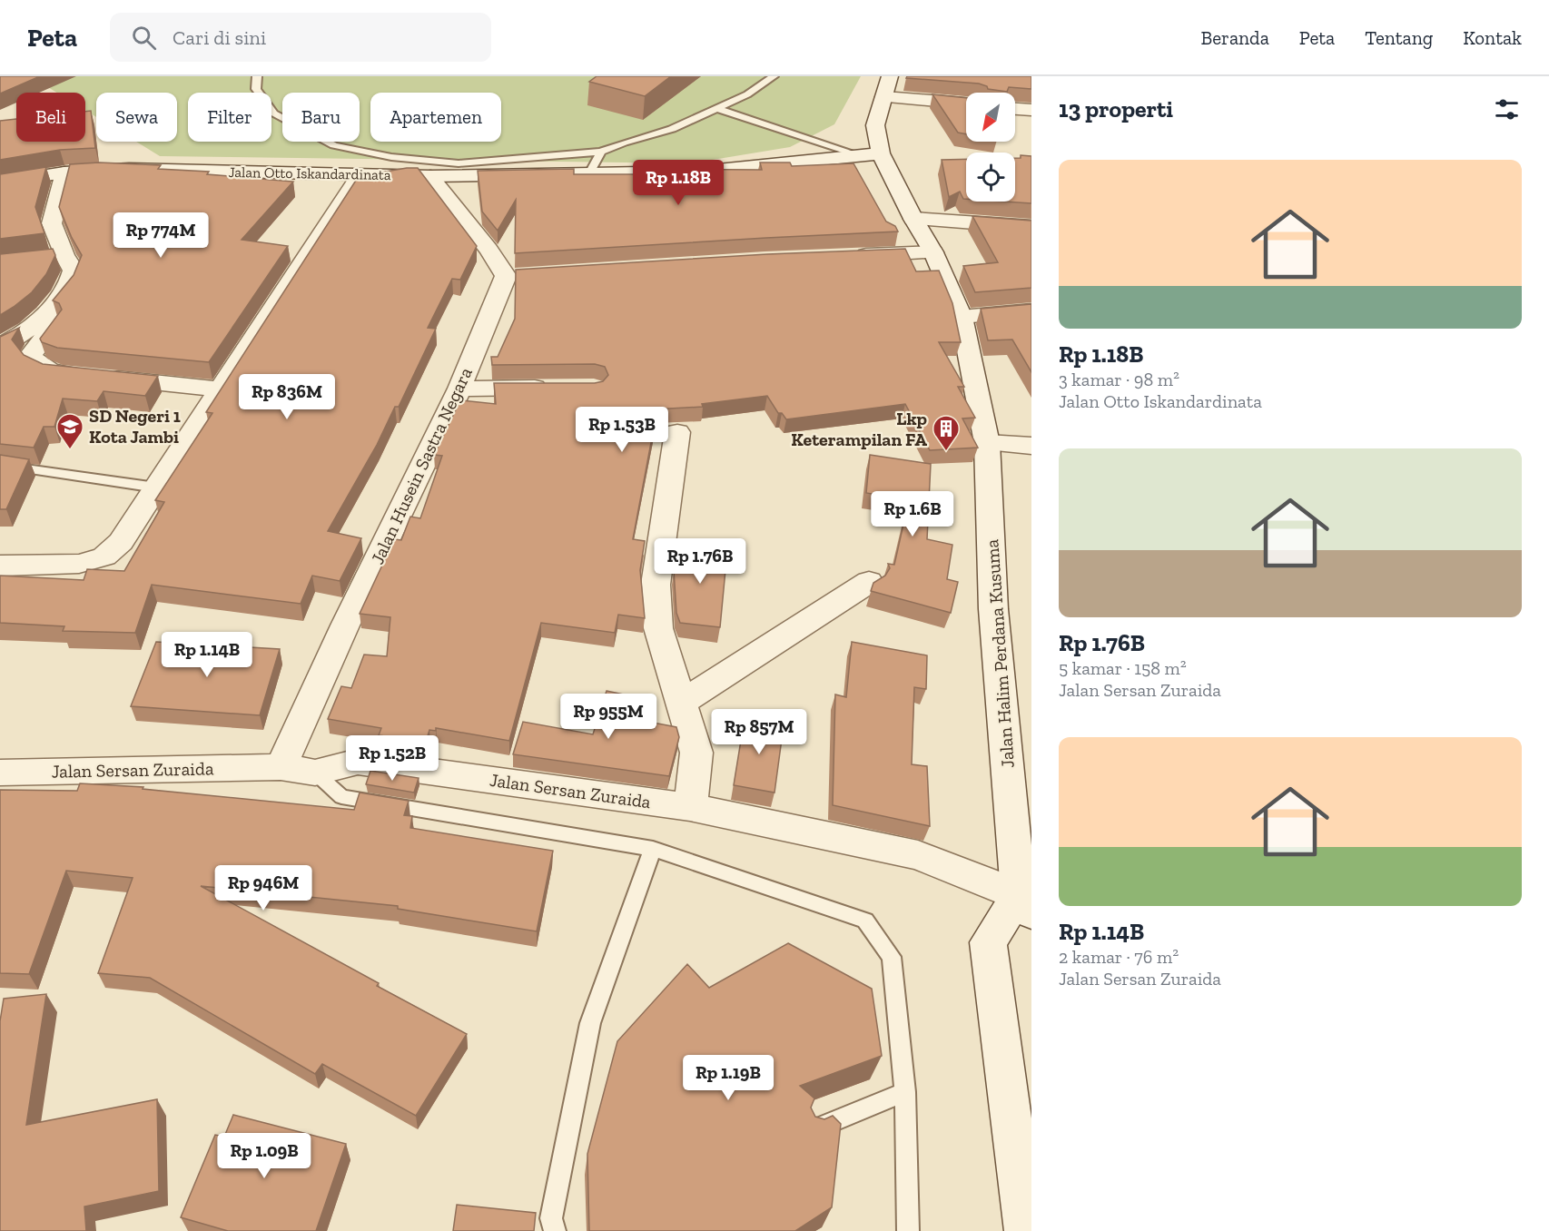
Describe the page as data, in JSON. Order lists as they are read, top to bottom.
{
  "streets": {
    "street": [
      "Jalan Otto Iskandardinata",
      "Jalan Husein Sastra Negara",
      "Jalan Halim Perdana Kusuma",
      "Jalan Sersan Zuraida"
    ]
  },
  "crossings": [
    ["Jalan Otto Iskandardinata", "Jalan Husein Sastra Negara"],
    ["Jalan Otto Iskandardinata", "Jalan Halim Perdana Kusuma"],
    ["Jalan Husein Sastra Negara", "Jalan Sersan Zuraida"],
    ["Jalan Halim Perdana Kusuma", "Jalan Sersan Zuraida"]
  ],
  "places": {
    "school or university": ["SD Negeri 1 Kota Jambi"],
    "building": ["Lkp Keterampilan FA"]
  },
  "north": "bottom left",
  "page": {
    "header": "Peta",
    "search": "Cari di sini",
    "nav": [
      "Beranda",
      "Peta",
      "Tentang",
      "Kontak"
    ],
    "heading": "13 properti",
    "chip": [
      "Beli",
      "Sewa",
      "Filter",
      "Baru",
      "Apartemen"
    ],
    "list": [
      {
        "name": "Rp 1.18B",
        "note": "3 kamar · 98 m² · Jalan Otto Iskandardinata"
      },
      {
        "name": "Rp 1.76B",
        "note": "5 kamar · 158 m² · Jalan Sersan Zuraida"
      },
      {
        "name": "Rp 1.14B",
        "note": "2 kamar · 76 m² · Jalan Sersan Zuraida"
      }
    ],
    "price": [
      "Rp 1.18B",
      "Rp 774M",
      "Rp 836M",
      "Rp 1.53B",
      "Rp 1.6B",
      "Rp 1.76B",
      "Rp 1.14B",
      "Rp 955M",
      "Rp 857M",
      "Rp 1.52B",
      "Rp 946M",
      "Rp 1.19B",
      "Rp 1.09B"
    ]
  }
}
